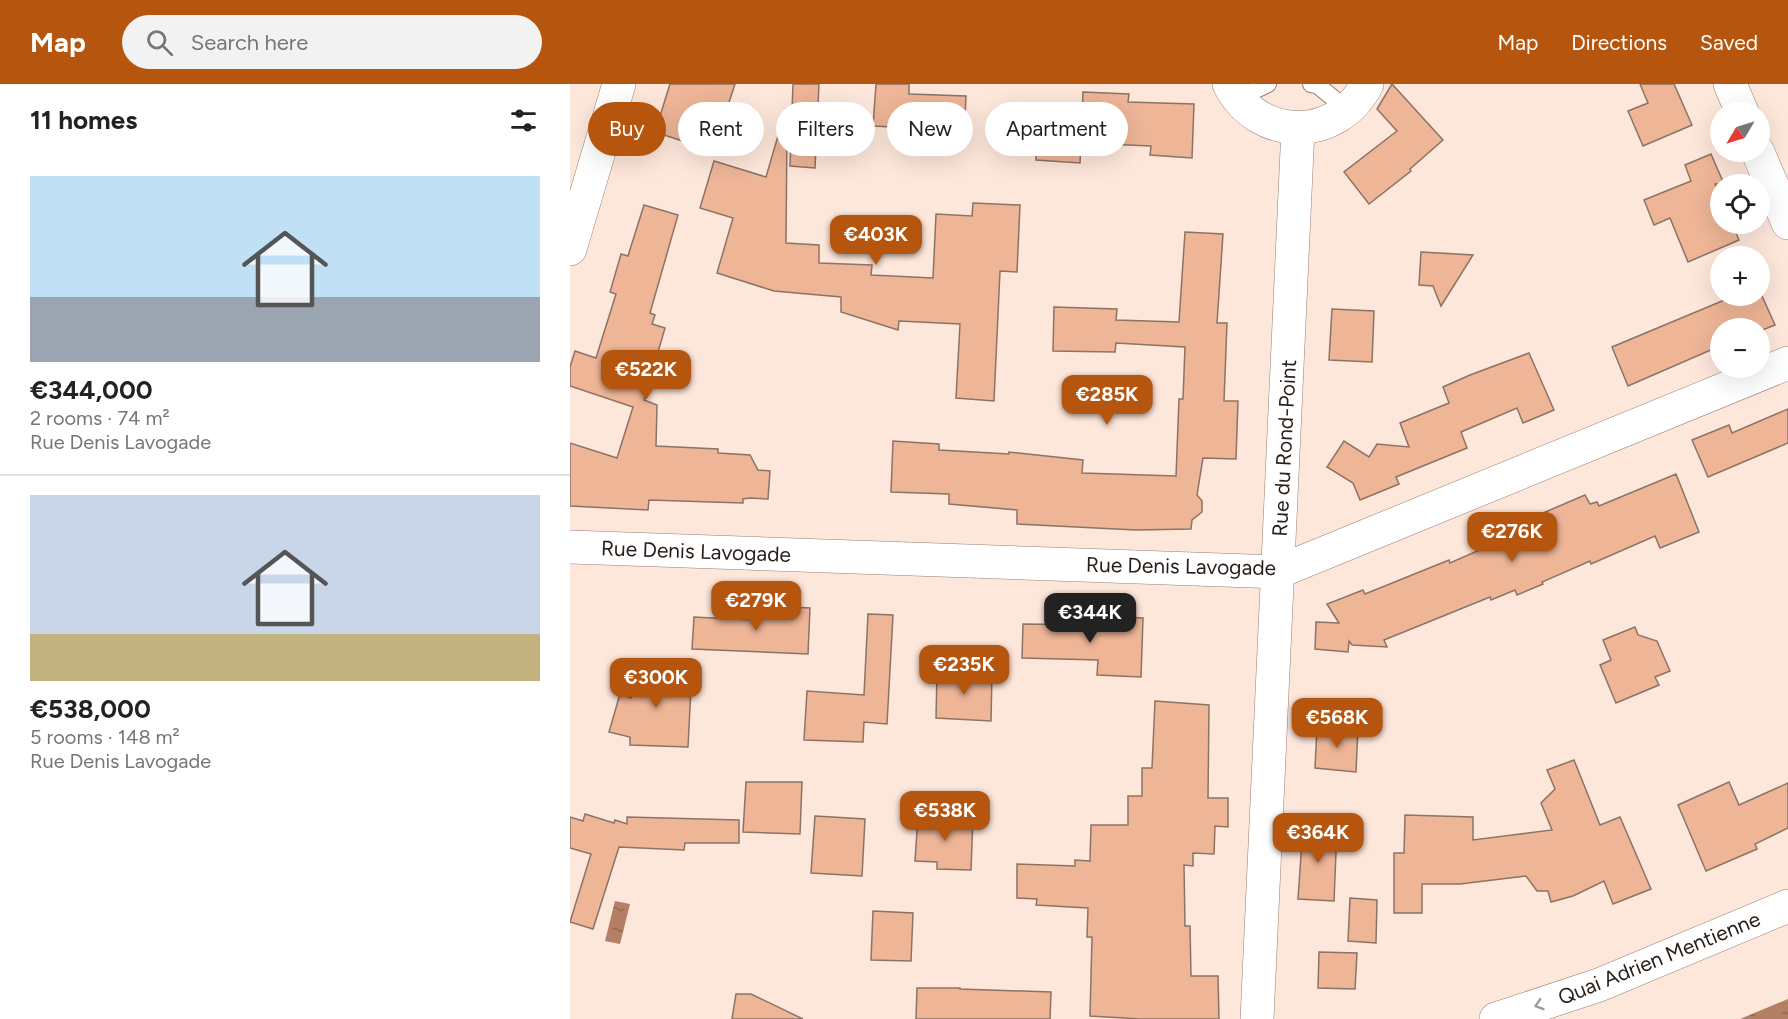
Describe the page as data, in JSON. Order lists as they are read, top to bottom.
{
  "streets": {
    "street": ["Rue du Rond-Point", "Rue Denis Lavogade", "Quai Adrien Mentienne"]
  },
  "crossings": [
    ["Rue du Rond-Point", "Rue Denis Lavogade"]
  ],
  "one_way": ["Quai Adrien Mentienne"],
  "north": "bottom left",
  "page": {
    "header": "Map",
    "search": "Search here",
    "nav": ["Map", "Directions", "Saved"],
    "heading": "11 homes",
    "map_buttons": ["+", "−"],
    "chip": [
      "Buy",
      "Rent",
      "Filters",
      "New",
      "Apartment"
    ],
    "list": [
      {
        "name": "€344,000",
        "note": "2 rooms · 74 m² · Rue Denis Lavogade"
      },
      {
        "name": "€538,000",
        "note": "5 rooms · 148 m² · Rue Denis Lavogade"
      }
    ],
    "price": [
      "€403K",
      "€522K",
      "€285K",
      "€276K",
      "€279K",
      "€344K",
      "€235K",
      "€300K",
      "€568K",
      "€538K",
      "€364K"
    ]
  }
}
